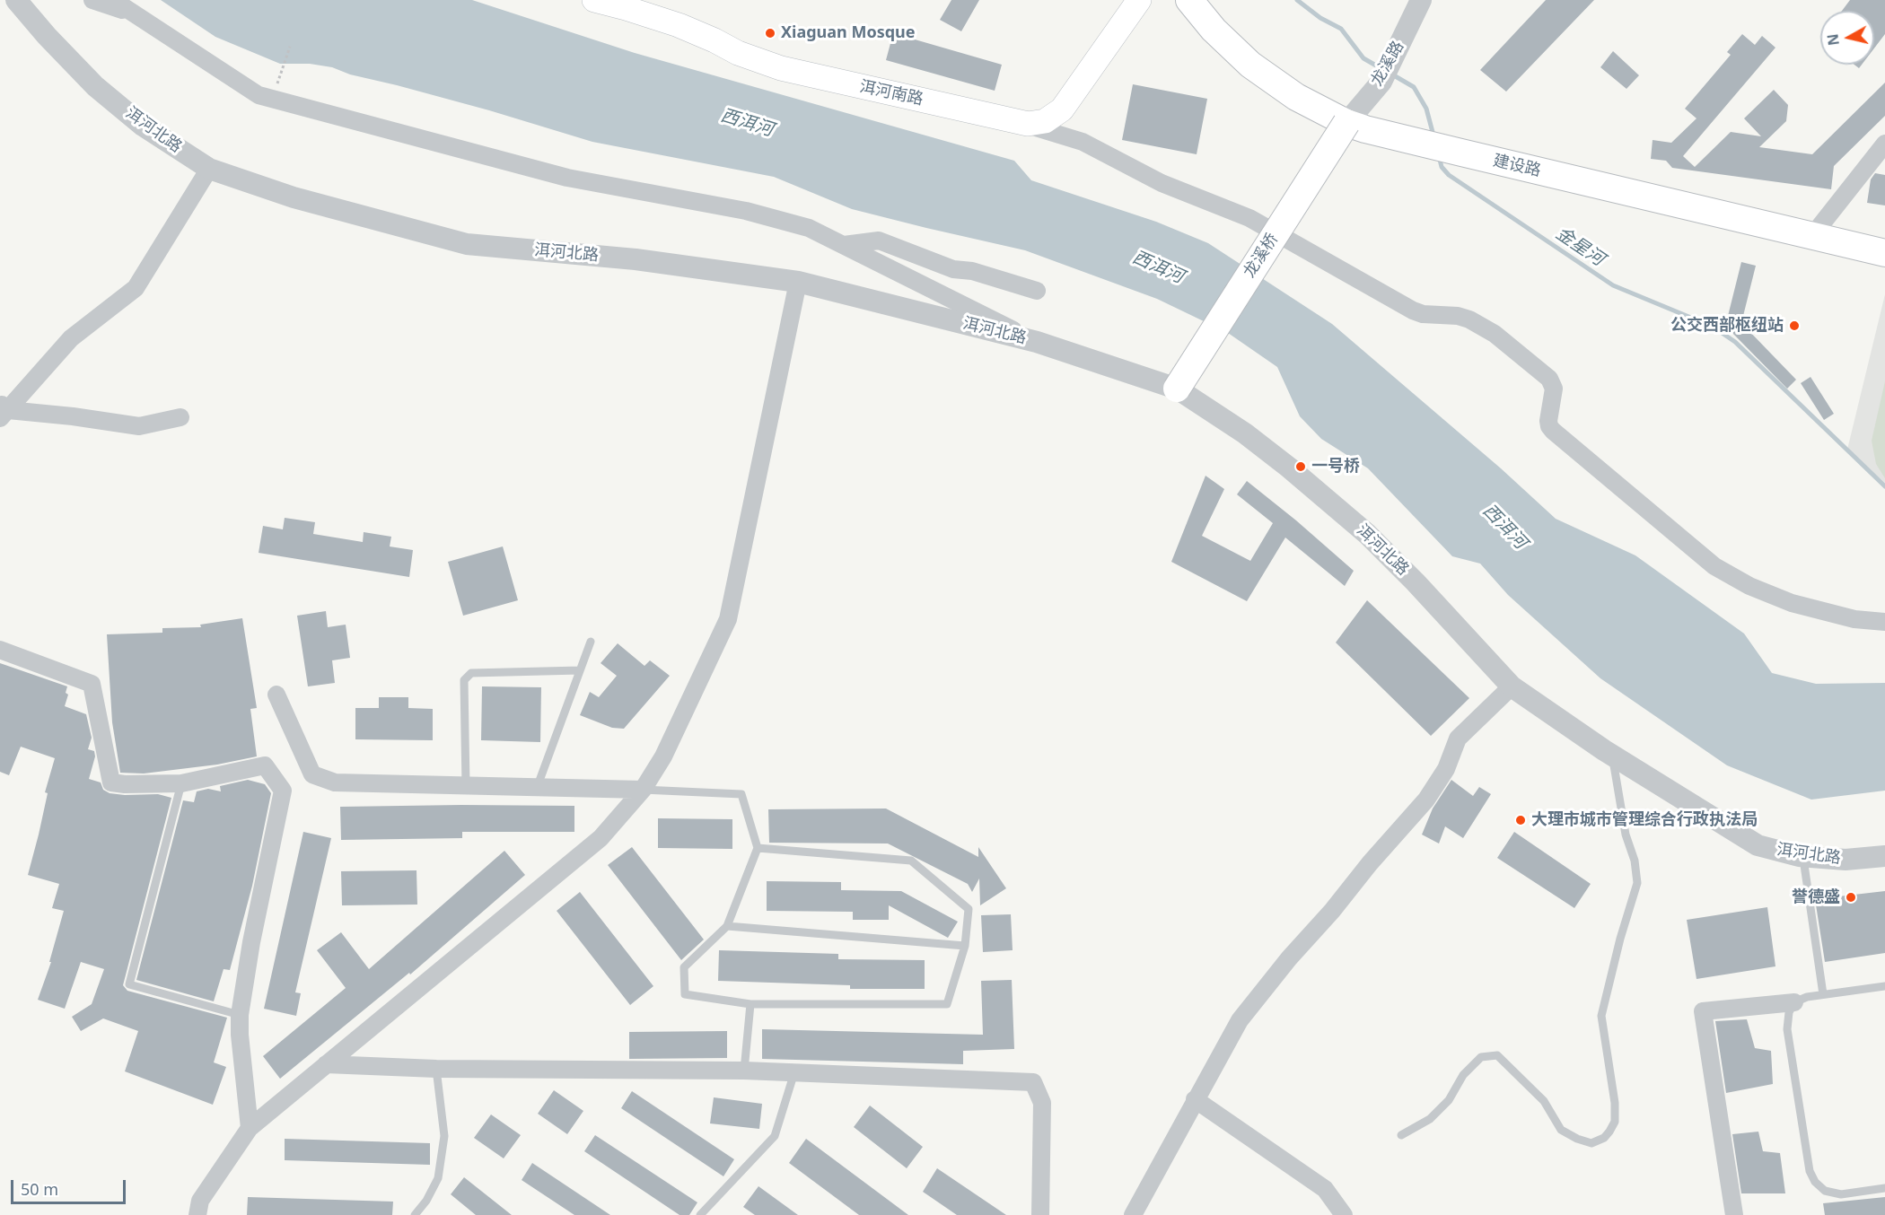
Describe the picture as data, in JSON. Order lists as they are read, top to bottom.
{
  "streets": {
    "main road": ["洱河南路", "建设路", "龙溪桥"],
    "street": ["龙溪路", "洱河北路"]
  },
  "crossings": [
    ["龙溪路", "建设路"],
    ["龙溪路", "龙溪桥"],
    ["洱河北路", "龙溪桥"],
    ["建设路", "龙溪桥"]
  ],
  "water": ["西洱河", "金星河"],
  "places": [
    "Xiaguan Mosque",
    "公交西部枢纽站",
    "一号桥",
    "大理市城市管理综合行政执法局",
    "誉德盛"
  ],
  "scale_bar": "50 m",
  "north": "left"
}
